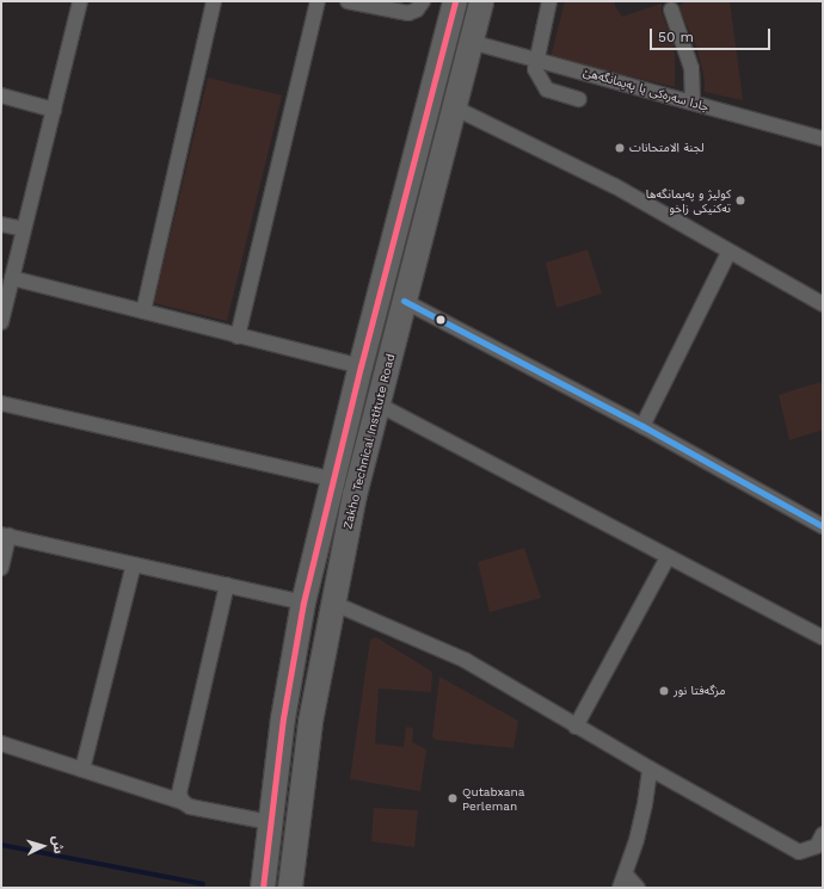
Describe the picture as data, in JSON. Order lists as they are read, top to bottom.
{
  "streets": {
    "main road": ["Zakho Technical Institute Road"],
    "street": ["جادا سه‌ره‌كى يا په‌يمانگه‌هێ"]
  },
  "crossings": [
    ["جادا سه‌ره‌كى يا په‌يمانگه‌هێ", "Zakho Technical Institute Road"]
  ],
  "places": [
    "لجنة الامتحانات",
    "كوليژ و په‌يمانگه‌ها ته‌كنيكى زاخو",
    "مزگەفتا نور",
    "Qutabxana Perleman"
  ],
  "scale_bar": "50 m",
  "north": "right"
}
